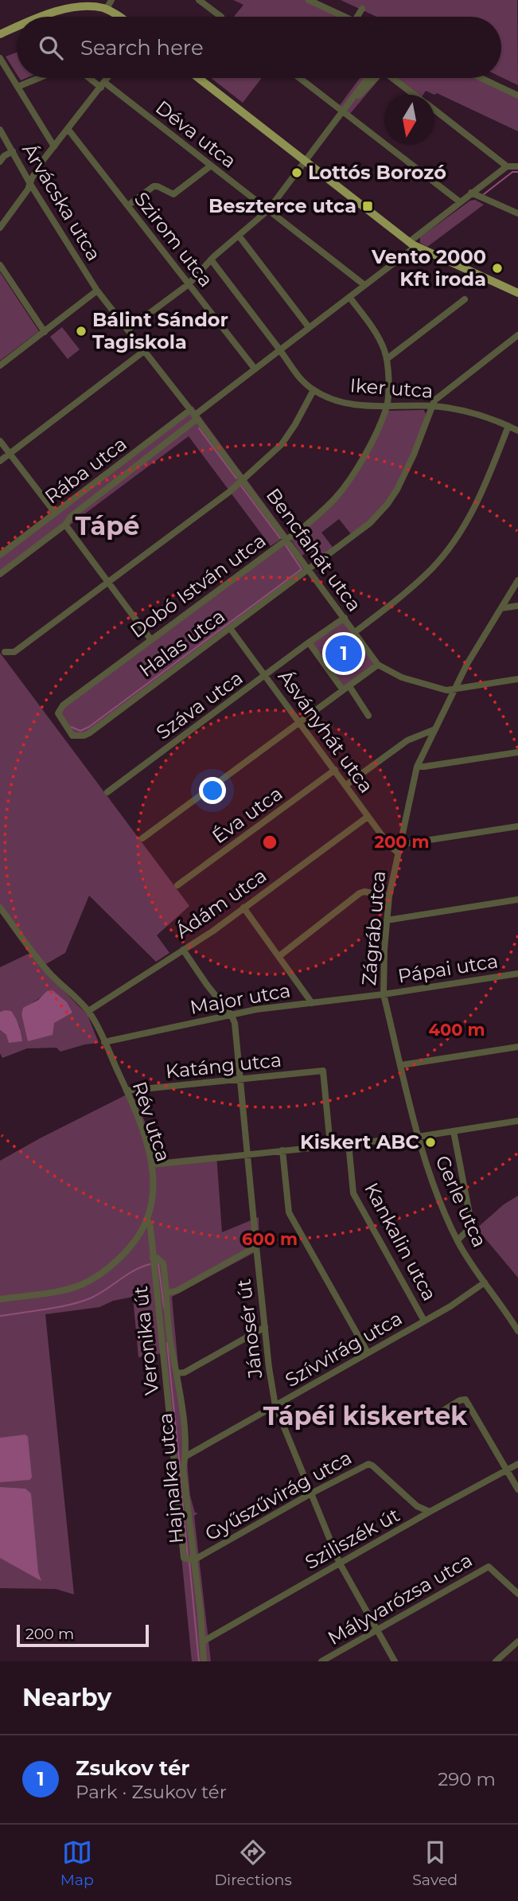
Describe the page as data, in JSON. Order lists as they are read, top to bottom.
{
  "streets": {
    "street": [
      "Déva utca",
      "Árvácska utca",
      "Szirom utca",
      "Iker utca",
      "Rába utca",
      "Bencfahát utca",
      "Dobó István utca",
      "Halas utca",
      "Száva utca",
      "Ásványhát utca",
      "Éva utca",
      "Ádám utca",
      "Zágráb utca",
      "Pápai utca",
      "Major utca",
      "Katáng utca",
      "Rév utca",
      "Gerle utca",
      "Kankalin utca",
      "Jánosér út",
      "Veronika út",
      "Szívvirág utca",
      "Hajnalka utca",
      "Gyűszűvirág utca",
      "Sziliszék út",
      "Mályvarózsa utca"
    ]
  },
  "crossings": [
    ["Árvácska utca", "Bencfahát utca"],
    ["Iker utca", "Dobó István utca"],
    ["Iker utca", "Halas utca"],
    ["Rába utca", "Bencfahát utca"],
    ["Bencfahát utca", "Dobó István utca"],
    ["Bencfahát utca", "Halas utca"],
    ["Bencfahát utca", "Száva utca"],
    ["Bencfahát utca", "Zágráb utca"],
    ["Dobó István utca", "Halas utca"],
    ["Halas utca", "Ásványhát utca"],
    ["Száva utca", "Ásványhát utca"],
    ["Ásványhát utca", "Éva utca"],
    ["Ásványhát utca", "Ádám utca"],
    ["Ásványhát utca", "Zágráb utca"],
    ["Ádám utca", "Rév utca"],
    ["Ádám utca", "Jánosér út"],
    ["Zágráb utca", "Pápai utca"],
    ["Zágráb utca", "Major utca"],
    ["Zágráb utca", "Gerle utca"],
    ["Pápai utca", "Major utca"],
    ["Major utca", "Rév utca"],
    ["Major utca", "Jánosér út"],
    ["Katáng utca", "Rév utca"],
    ["Katáng utca", "Jánosér út"],
    ["Rév utca", "Veronika út"],
    ["Gerle utca", "Szívvirág utca"],
    ["Kankalin utca", "Szívvirág utca"],
    ["Jánosér út", "Szívvirág utca"],
    ["Jánosér út", "Gyűszűvirág utca"],
    ["Jánosér út", "Sziliszék út"],
    ["Jánosér út", "Mályvarózsa utca"],
    ["Veronika út", "Hajnalka utca"],
    ["Veronika út", "Gyűszűvirág utca"],
    ["Szívvirág utca", "Hajnalka utca"],
    ["Hajnalka utca", "Gyűszűvirág utca"],
    ["Hajnalka utca", "Sziliszék út"],
    ["Gyűszűvirág utca", "Sziliszék út"]
  ],
  "districts": ["Tápé", "Tápéi kiskertek"],
  "places": {
    "other": [
      "Lottós Borozó",
      "Vento 2000 Kft iroda",
      "Bálint Sándor Tagiskola",
      "Kiskert ABC"
    ],
    "transit": ["Beszterce utca"]
  },
  "scale_bar": "200 m",
  "north": "bottom",
  "page": {
    "search": "Search here",
    "pins": "1",
    "scale": "200 m",
    "heading": "Nearby",
    "list": [
      {
        "mark": "1",
        "name": "Zsukov tér",
        "note": "Park · Zsukov tér",
        "value": "290 m"
      }
    ],
    "nav": ["Map", "Directions", "Saved"]
  },
  "rings": ["200 m", "400 m", "600 m"]
}
